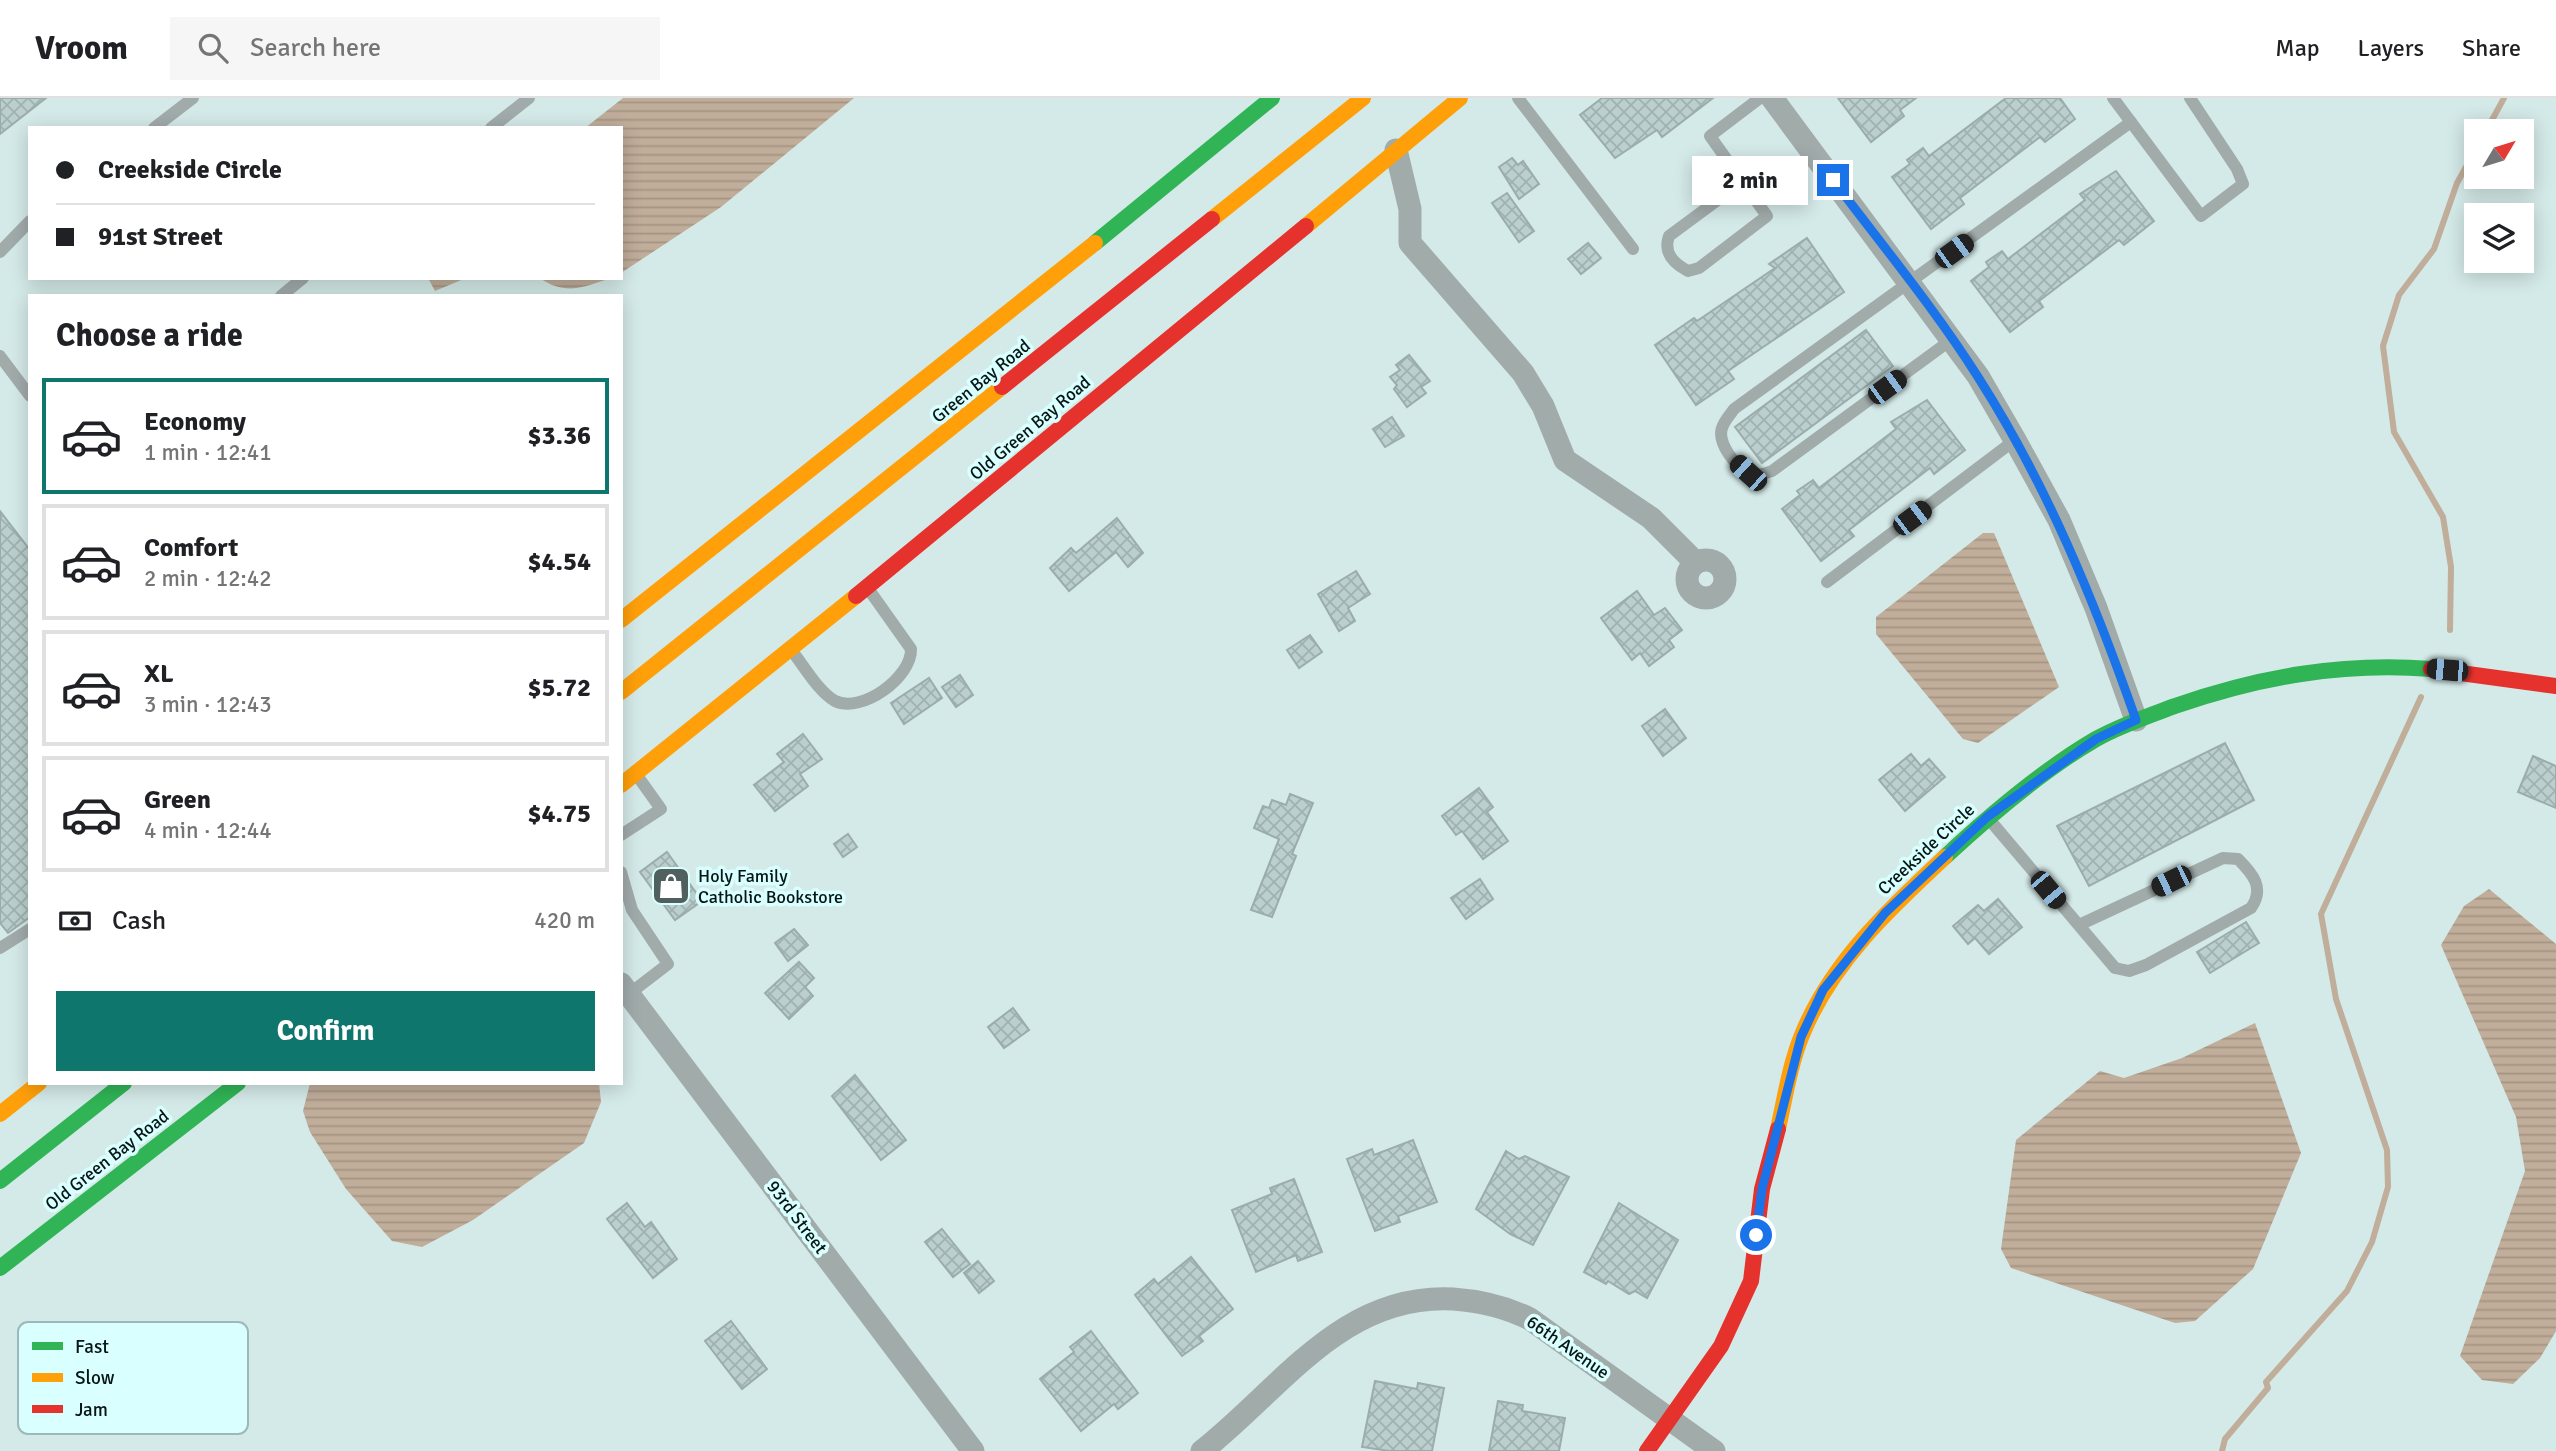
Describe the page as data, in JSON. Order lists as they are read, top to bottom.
{
  "streets": {
    "street": [
      "Green Bay Road",
      "Old Green Bay Road",
      "Creekside Circle",
      "93rd Street",
      "66th Avenue"
    ]
  },
  "crossings": [
    ["Creekside Circle", "66th Avenue"]
  ],
  "places": {
    "shop": ["Holy Family Catholic Bookstore"]
  },
  "legend": ["Fast", "Slow", "Jam"],
  "north": "top right",
  "page": {
    "header": "Vroom",
    "search": "Search here",
    "nav": ["Map", "Layers", "Share"],
    "banner": ["Creekside Circle", "91st Street"],
    "bubble": "2 min",
    "heading": "Choose a ride",
    "list": [
      {
        "name": "Economy",
        "note": "1 min · 12:41",
        "value": "$3.36"
      },
      {
        "name": "Comfort",
        "note": "2 min · 12:42",
        "value": "$4.54"
      },
      {
        "name": "XL",
        "note": "3 min · 12:43",
        "value": "$5.72"
      },
      {
        "name": "Green",
        "note": "4 min · 12:44",
        "value": "$4.75"
      }
    ],
    "pay": ["Cash", "420 m"],
    "buttons": "Confirm"
  }
}
